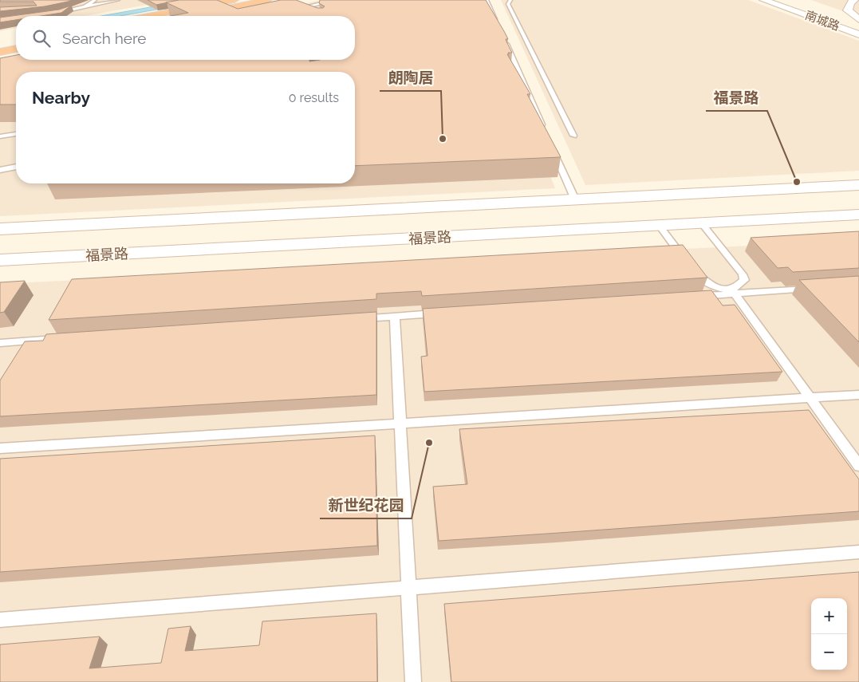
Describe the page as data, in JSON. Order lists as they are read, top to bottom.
{
  "streets": {
    "main road": ["南城路", "福景路"]
  },
  "places": ["朗陶居", "福景路", "新世纪花园"],
  "page": {
    "search": "Search here",
    "heading": ["Nearby", "0 results"],
    "map_buttons": ["+", "−"]
  }
}
